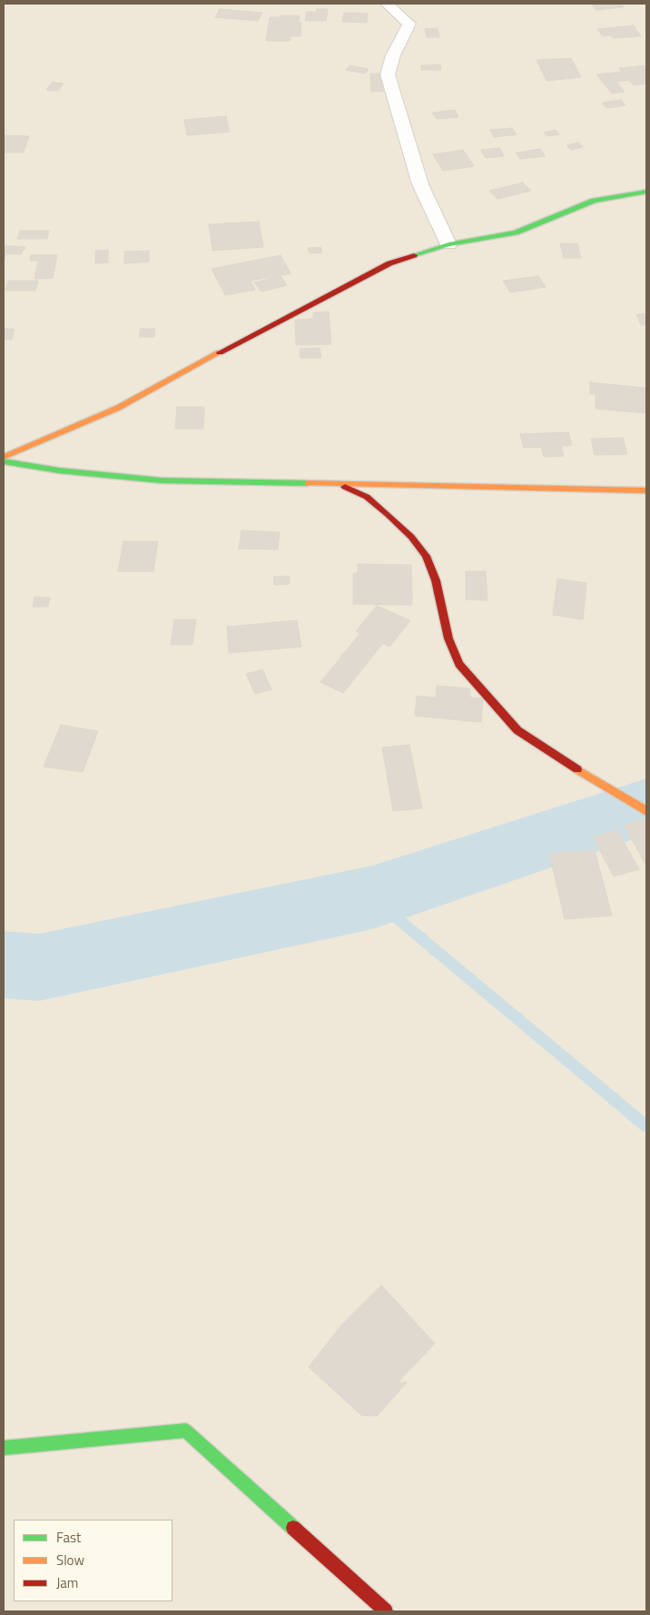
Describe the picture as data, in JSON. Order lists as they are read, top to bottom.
{
  "legend": ["Fast", "Slow", "Jam"]
}
